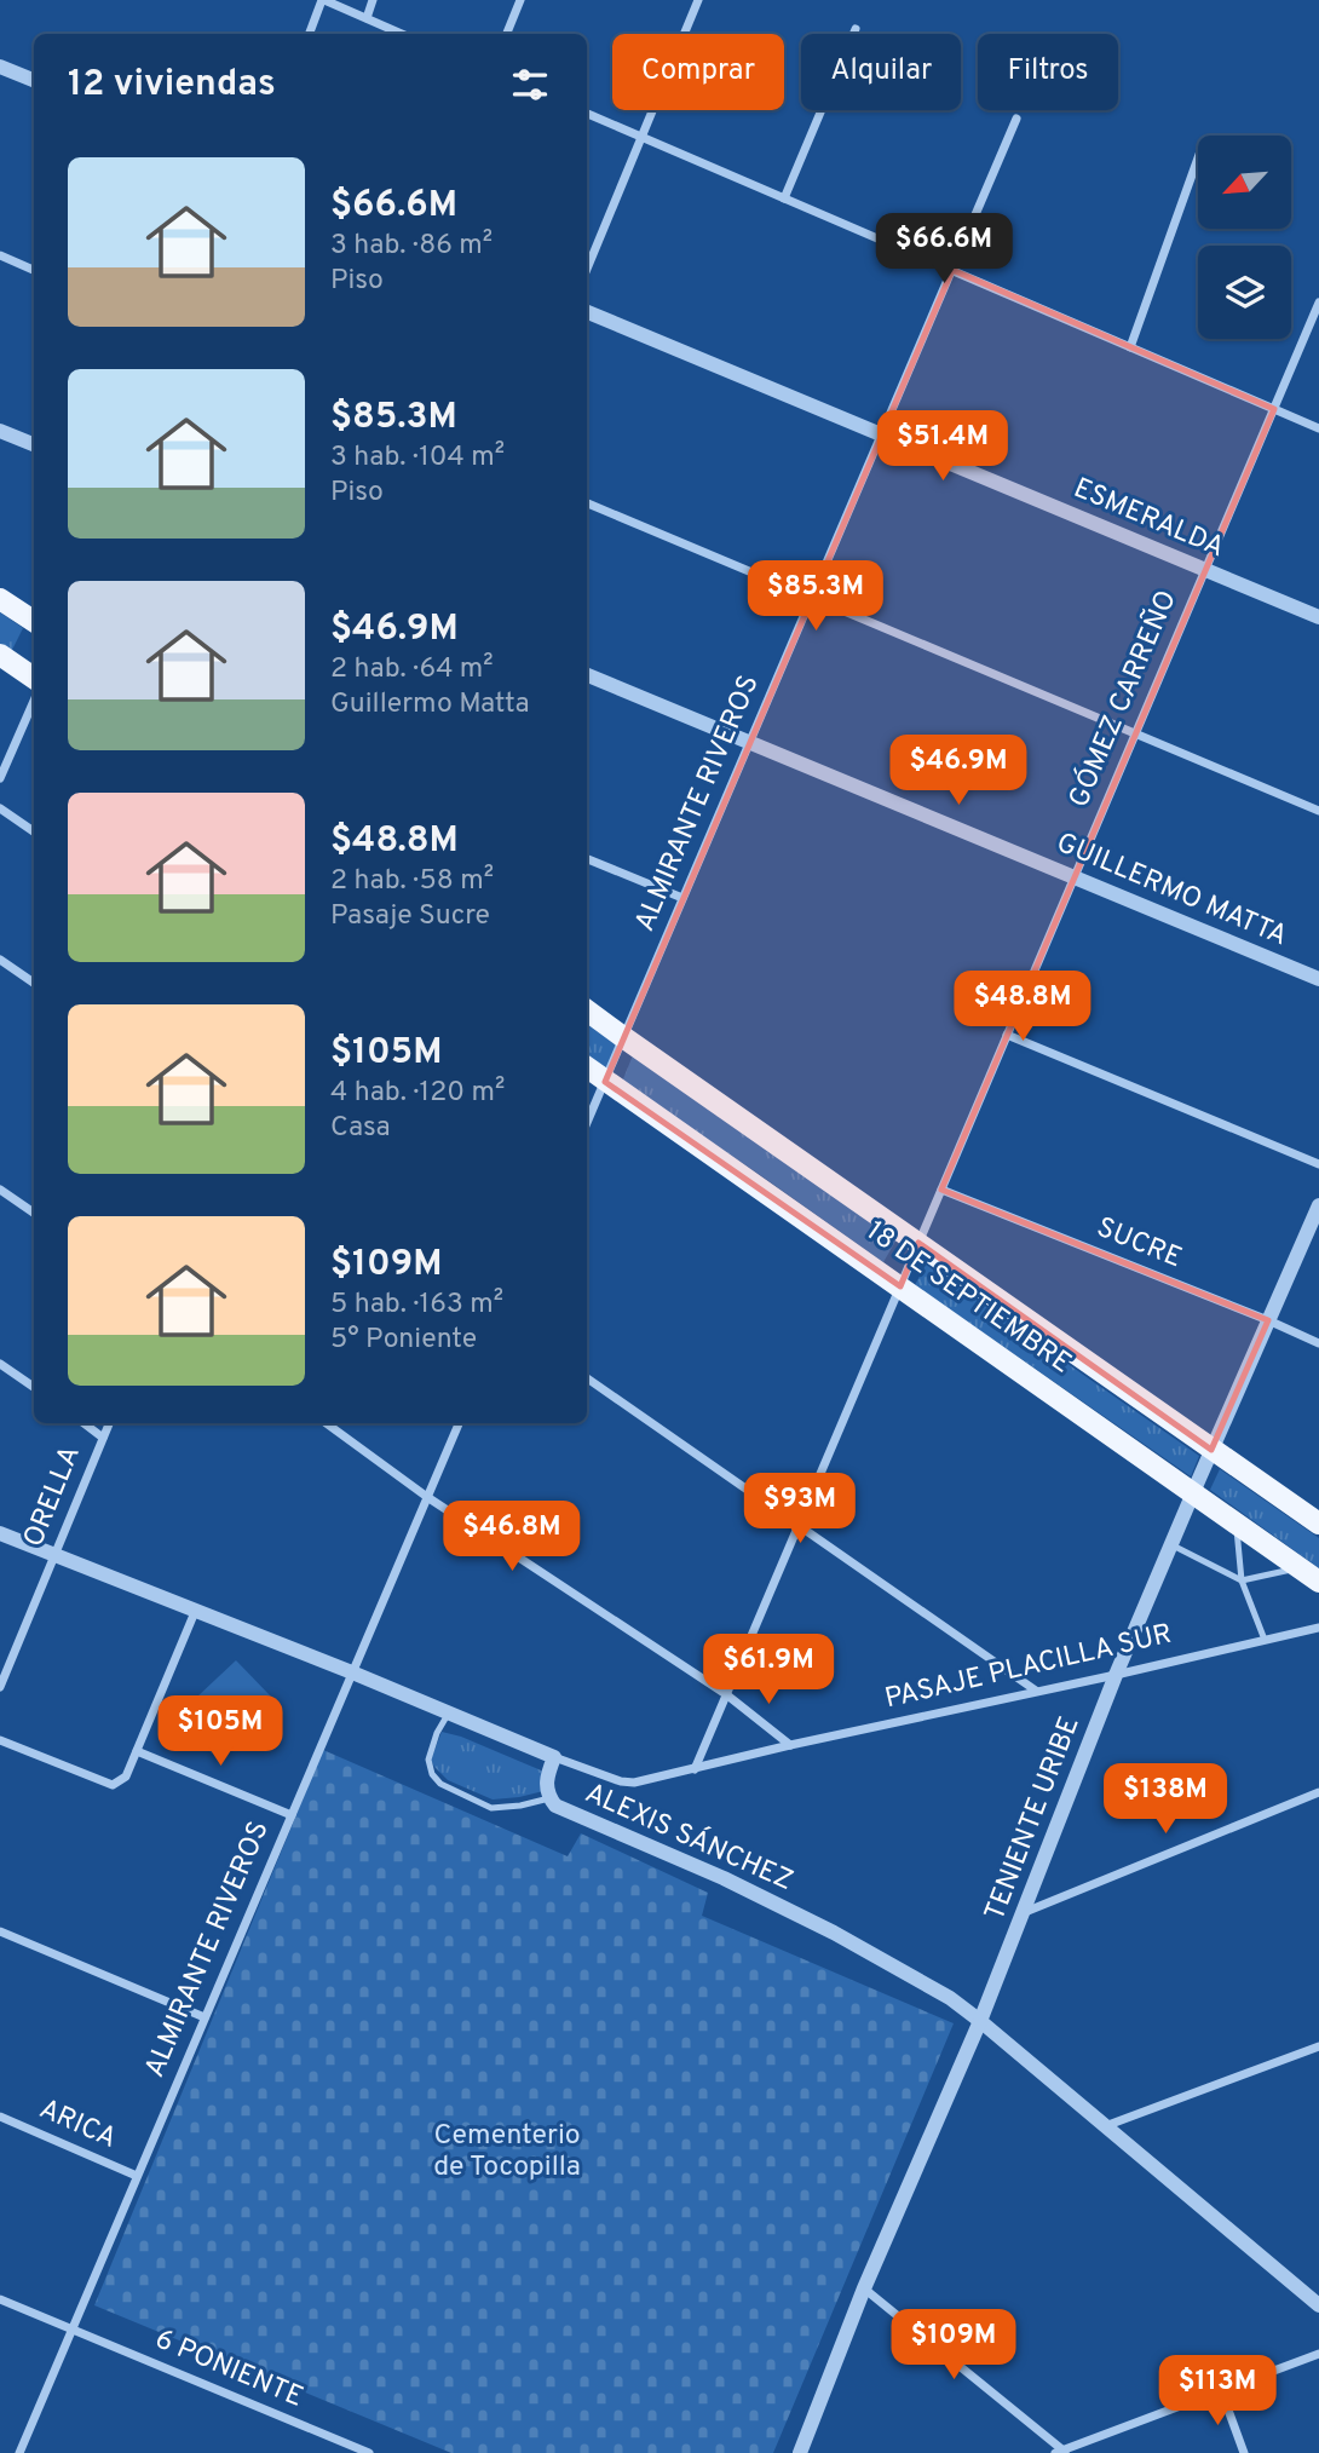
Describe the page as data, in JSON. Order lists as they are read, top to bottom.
{
  "streets": {
    "main road": ["18 DE SEPTIEMBRE"],
    "street": [
      "ESMERALDA",
      "GÓMEZ CARREÑO",
      "ALMIRANTE RIVEROS",
      "GUILLERMO MATTA",
      "SUCRE",
      "ORELLA",
      "PASAJE PLACILLA SUR",
      "TENIENTE URIBE",
      "ALEXIS SÁNCHEZ",
      "ARICA",
      "6 PONIENTE"
    ]
  },
  "crossings": [
    ["ESMERALDA", "GÓMEZ CARREÑO"],
    ["ESMERALDA", "ALMIRANTE RIVEROS"],
    ["GÓMEZ CARREÑO", "GUILLERMO MATTA"],
    ["GÓMEZ CARREÑO", "SUCRE"],
    ["GÓMEZ CARREÑO", "18 DE SEPTIEMBRE"],
    ["GÓMEZ CARREÑO", "PASAJE PLACILLA SUR"],
    ["ALMIRANTE RIVEROS", "GUILLERMO MATTA"],
    ["ALMIRANTE RIVEROS", "18 DE SEPTIEMBRE"],
    ["ALMIRANTE RIVEROS", "ARICA"],
    ["ALMIRANTE RIVEROS", "6 PONIENTE"],
    ["SUCRE", "TENIENTE URIBE"],
    ["18 DE SEPTIEMBRE", "TENIENTE URIBE"],
    ["PASAJE PLACILLA SUR", "TENIENTE URIBE"],
    ["PASAJE PLACILLA SUR", "ALEXIS SÁNCHEZ"],
    ["TENIENTE URIBE", "ALEXIS SÁNCHEZ"]
  ],
  "parks": ["Cementerio de Tocopilla"],
  "north": "bottom left",
  "page": {
    "chip": ["Comprar", "Alquilar", "Filtros"],
    "heading": "12 viviendas",
    "list": [
      {
        "name": "$66.6M",
        "note": "3 hab. · 86 m² · Piso"
      },
      {
        "name": "$85.3M",
        "note": "3 hab. · 104 m² · Piso"
      },
      {
        "name": "$46.9M",
        "note": "2 hab. · 64 m² · Guillermo Matta"
      },
      {
        "name": "$48.8M",
        "note": "2 hab. · 58 m² · Pasaje Sucre"
      },
      {
        "name": "$105M",
        "note": "4 hab. · 120 m² · Casa"
      },
      {
        "name": "$109M",
        "note": "5 hab. · 163 m² · 5° Poniente"
      }
    ],
    "price": [
      "$66.6M",
      "$51.4M",
      "$85.3M",
      "$46.9M",
      "$48.8M",
      "$93M",
      "$46.8M",
      "$61.9M",
      "$105M",
      "$138M",
      "$109M",
      "$113M"
    ]
  }
}
